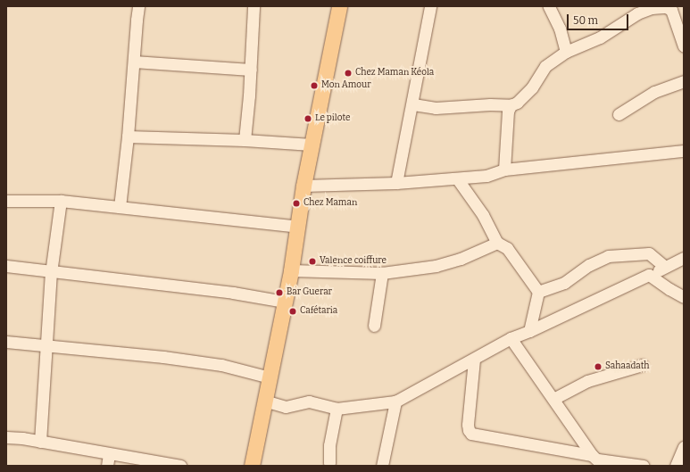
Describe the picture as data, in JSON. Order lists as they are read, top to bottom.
{
  "places": [
    "Chez Maman Kéola",
    "Mon Amour",
    "Le pilote",
    "Chez Maman",
    "Valence coiffure",
    "Bar Guerar",
    "Cafétaria",
    "Sahaadath"
  ],
  "scale_bar": "50 m"
}
